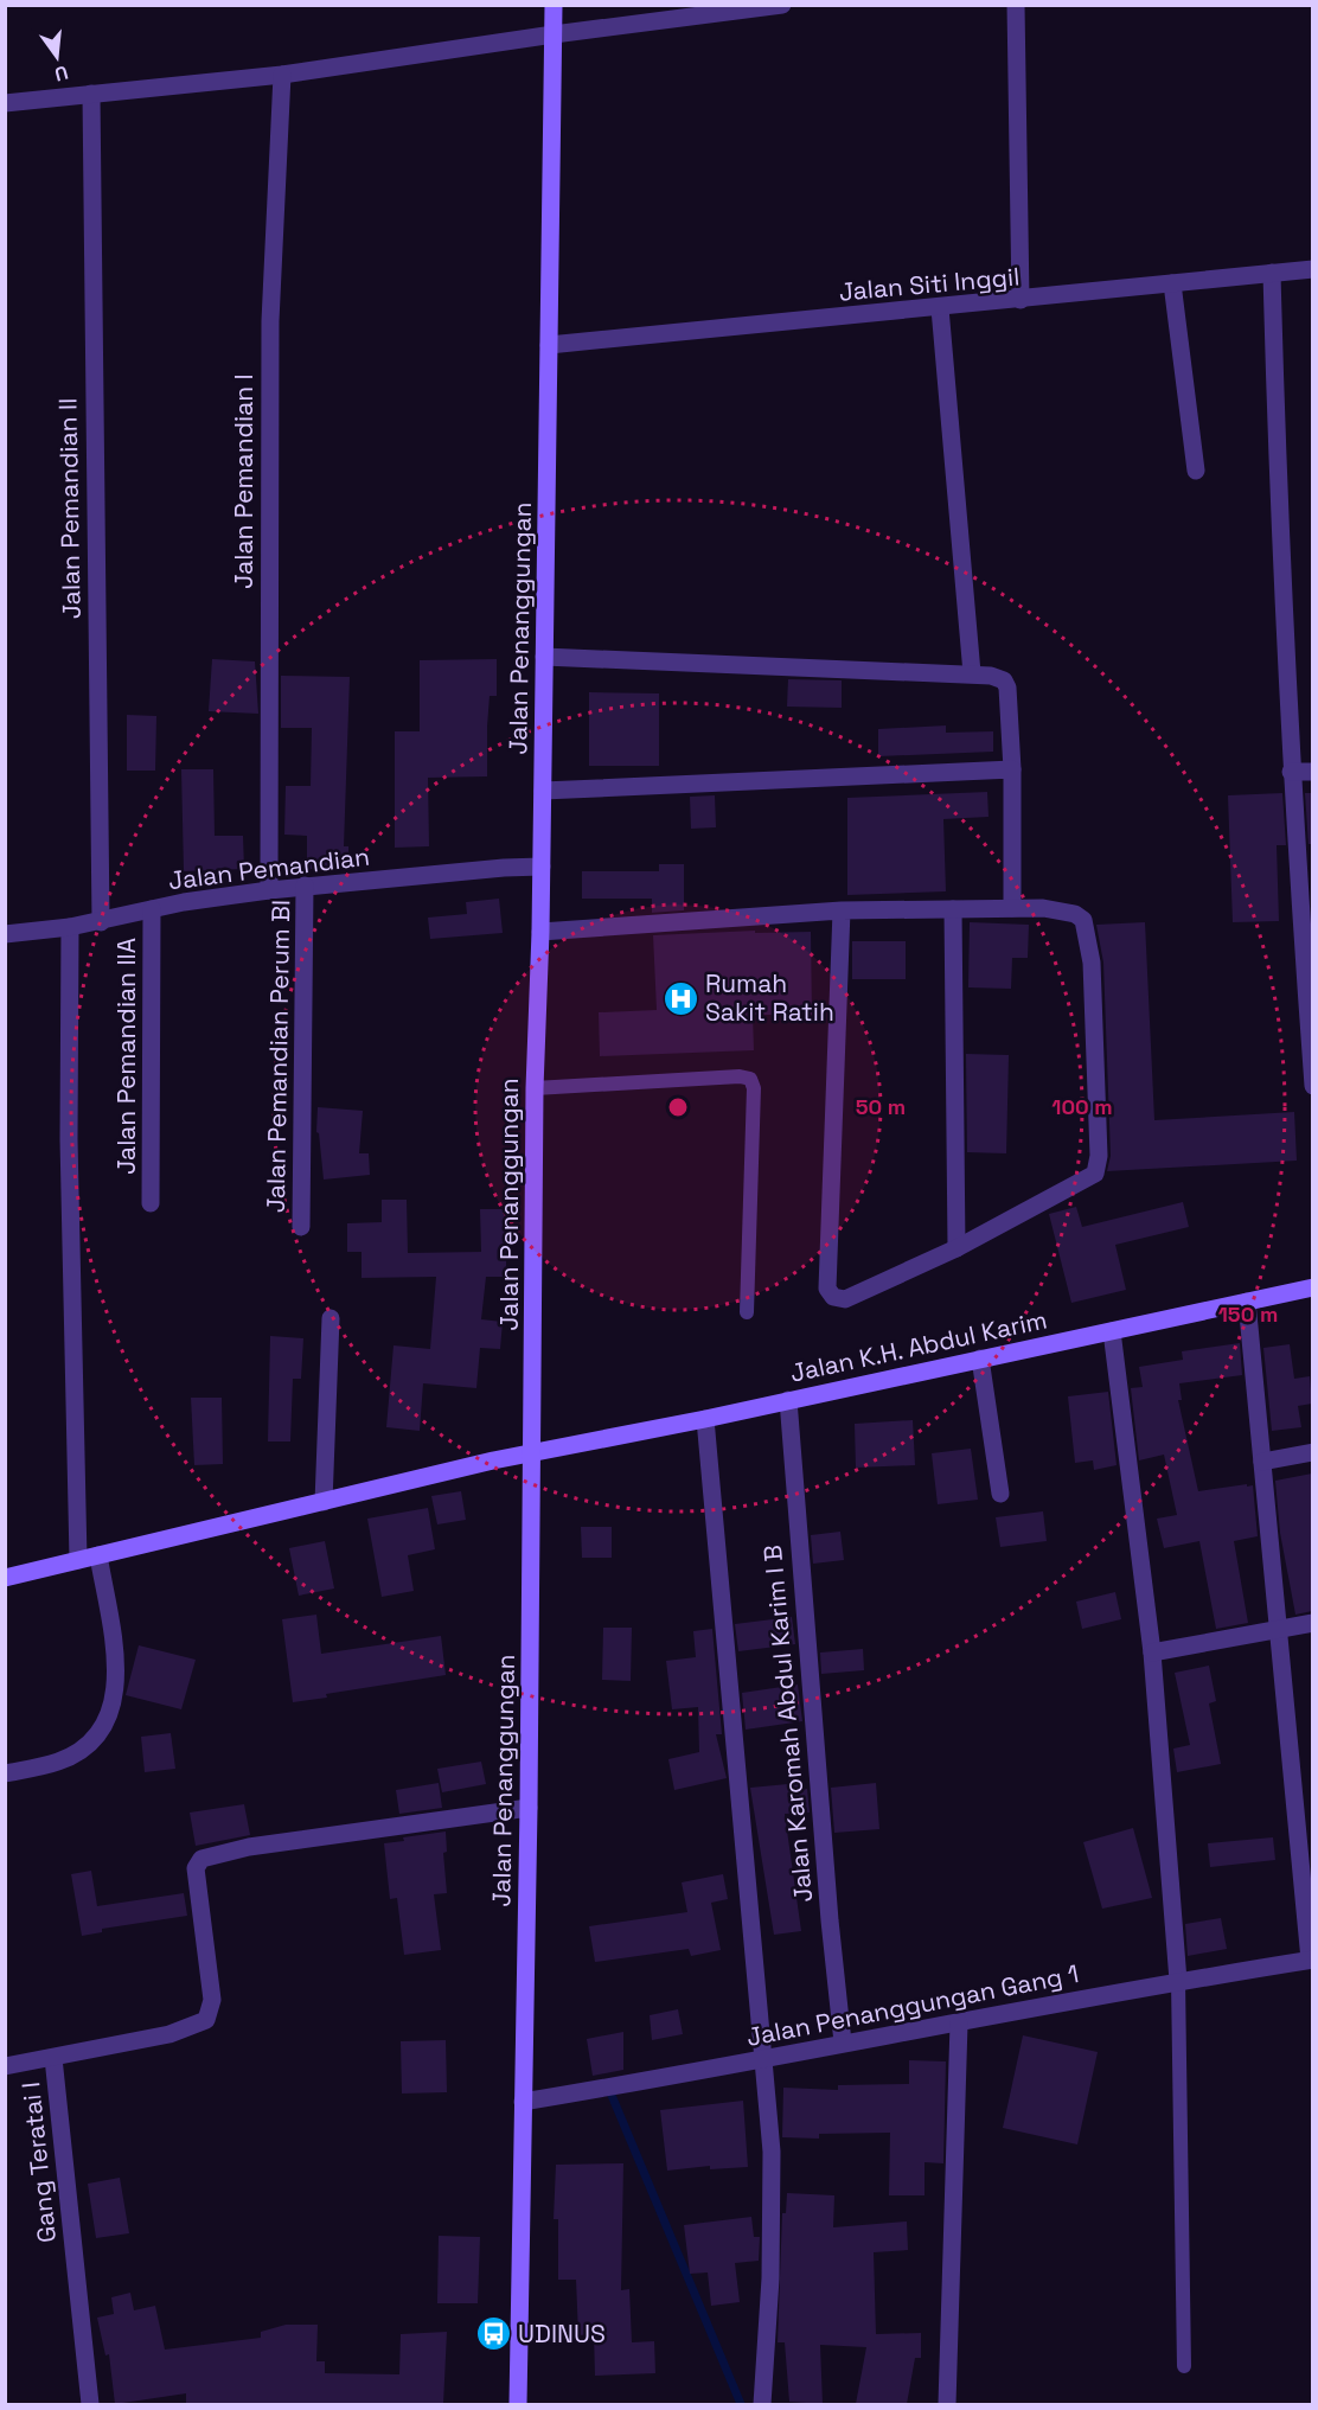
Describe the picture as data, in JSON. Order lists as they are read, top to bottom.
{
  "streets": {
    "main road": ["Jalan Penanggungan", "Jalan K.H. Abdul Karim"],
    "street": [
      "Jalan Siti Inggil",
      "Jalan Pemandian I",
      "Jalan Pemandian II",
      "Jalan Pemandian",
      "Jalan Pemandian IIA",
      "Jalan Pemandian Perum BI",
      "Jalan Karomah Abdul Karim I B",
      "Jalan Penanggungan Gang 1",
      "Gang Teratai I"
    ]
  },
  "crossings": [
    ["Jalan Siti Inggil", "Jalan Penanggungan"],
    ["Jalan Pemandian I", "Jalan Pemandian"],
    ["Jalan Pemandian II", "Jalan Pemandian"],
    ["Jalan Penanggungan", "Jalan Pemandian"],
    ["Jalan Penanggungan", "Jalan K.H. Abdul Karim"],
    ["Jalan Penanggungan", "Jalan Penanggungan Gang 1"],
    ["Jalan Penanggungan", "Gang Teratai I"],
    ["Jalan Pemandian", "Jalan Pemandian IIA"],
    ["Jalan Pemandian", "Jalan Pemandian Perum BI"],
    ["Jalan K.H. Abdul Karim", "Jalan Karomah Abdul Karim I B"],
    ["Jalan Karomah Abdul Karim I B", "Jalan Penanggungan Gang 1"]
  ],
  "places": {
    "hospital": ["Rumah Sakit Ratih"],
    "bus stop": ["UDINUS"]
  },
  "north": "bottom",
  "rings": ["50 m", "100 m", "150 m"]
}
